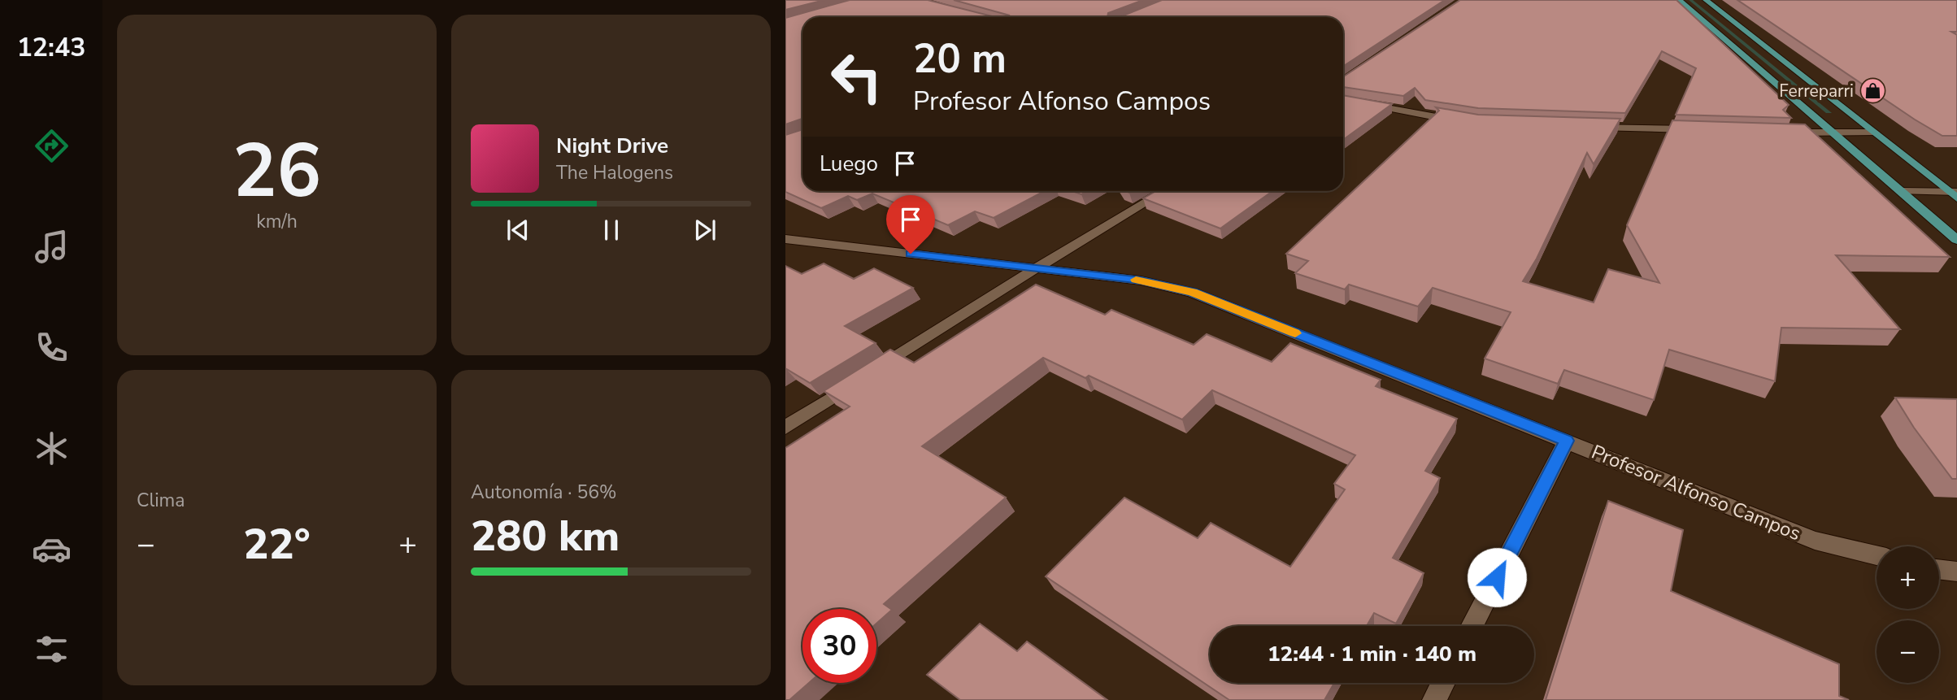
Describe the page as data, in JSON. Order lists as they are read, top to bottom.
{
  "streets": {
    "street": ["Profesor Alfonso Campos"]
  },
  "places": {
    "shop": ["Ferreparri"]
  },
  "page": {
    "tabs": "12:43",
    "tile": [
      ["26", "km/h"],
      "Clima",
      ["Autonomía · 56%", "280 km"]
    ],
    "turn": ["20 m", "Profesor Alfonso Campos"],
    "song": ["Night Drive", "The Halogens"],
    "then": "Luego",
    "heat": ["−", "22°", "+"],
    "map_buttons": ["+", "−"],
    "limit": "30",
    "trip": "12:44 · 1 min · 140 m"
  }
}
